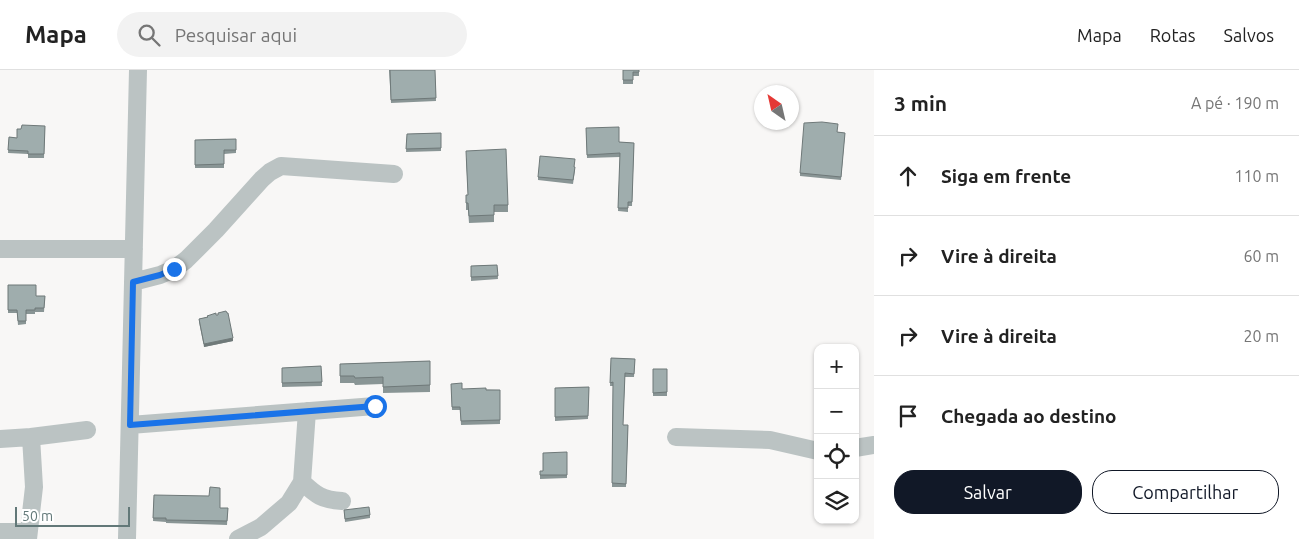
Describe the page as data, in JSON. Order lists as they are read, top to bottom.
{
  "scale_bar": "50 m",
  "north": "top left",
  "page": {
    "header": "Mapa",
    "search": "Pesquisar aqui",
    "nav": ["Mapa", "Rotas", "Salvos"],
    "heading": ["3 min", "A pé · 190 m"],
    "list": [
      ["Siga em frente", "110 m"],
      ["Vire à direita", "60 m"],
      ["Vire à direita", "20 m"],
      "Chegada ao destino"
    ],
    "map_buttons": ["+", "−"],
    "buttons": ["Salvar", "Compartilhar"],
    "scale": "50 m"
  }
}
